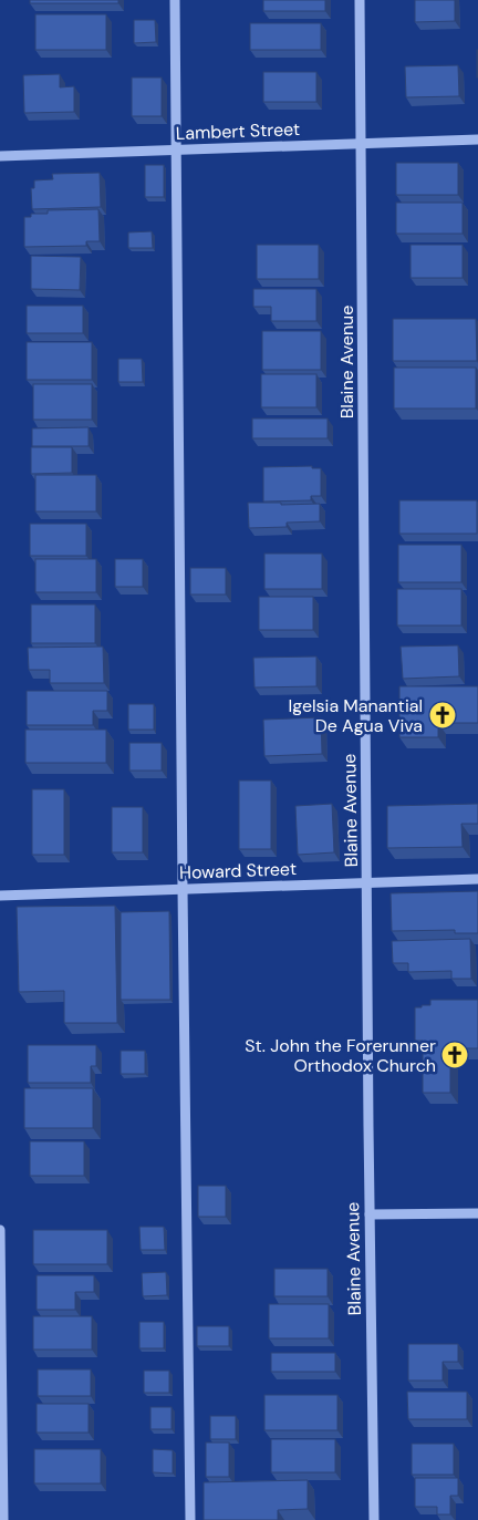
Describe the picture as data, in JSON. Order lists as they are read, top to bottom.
{
  "streets": {
    "street": ["Lambert Street", "Blaine Avenue", "Howard Street"]
  },
  "crossings": [
    ["Lambert Street", "Blaine Avenue"],
    ["Blaine Avenue", "Howard Street"]
  ],
  "places": {
    "church": ["Igelsia Manantial De Agua Viva", "St. John the Forerunner Orthodox Church"]
  }
}
